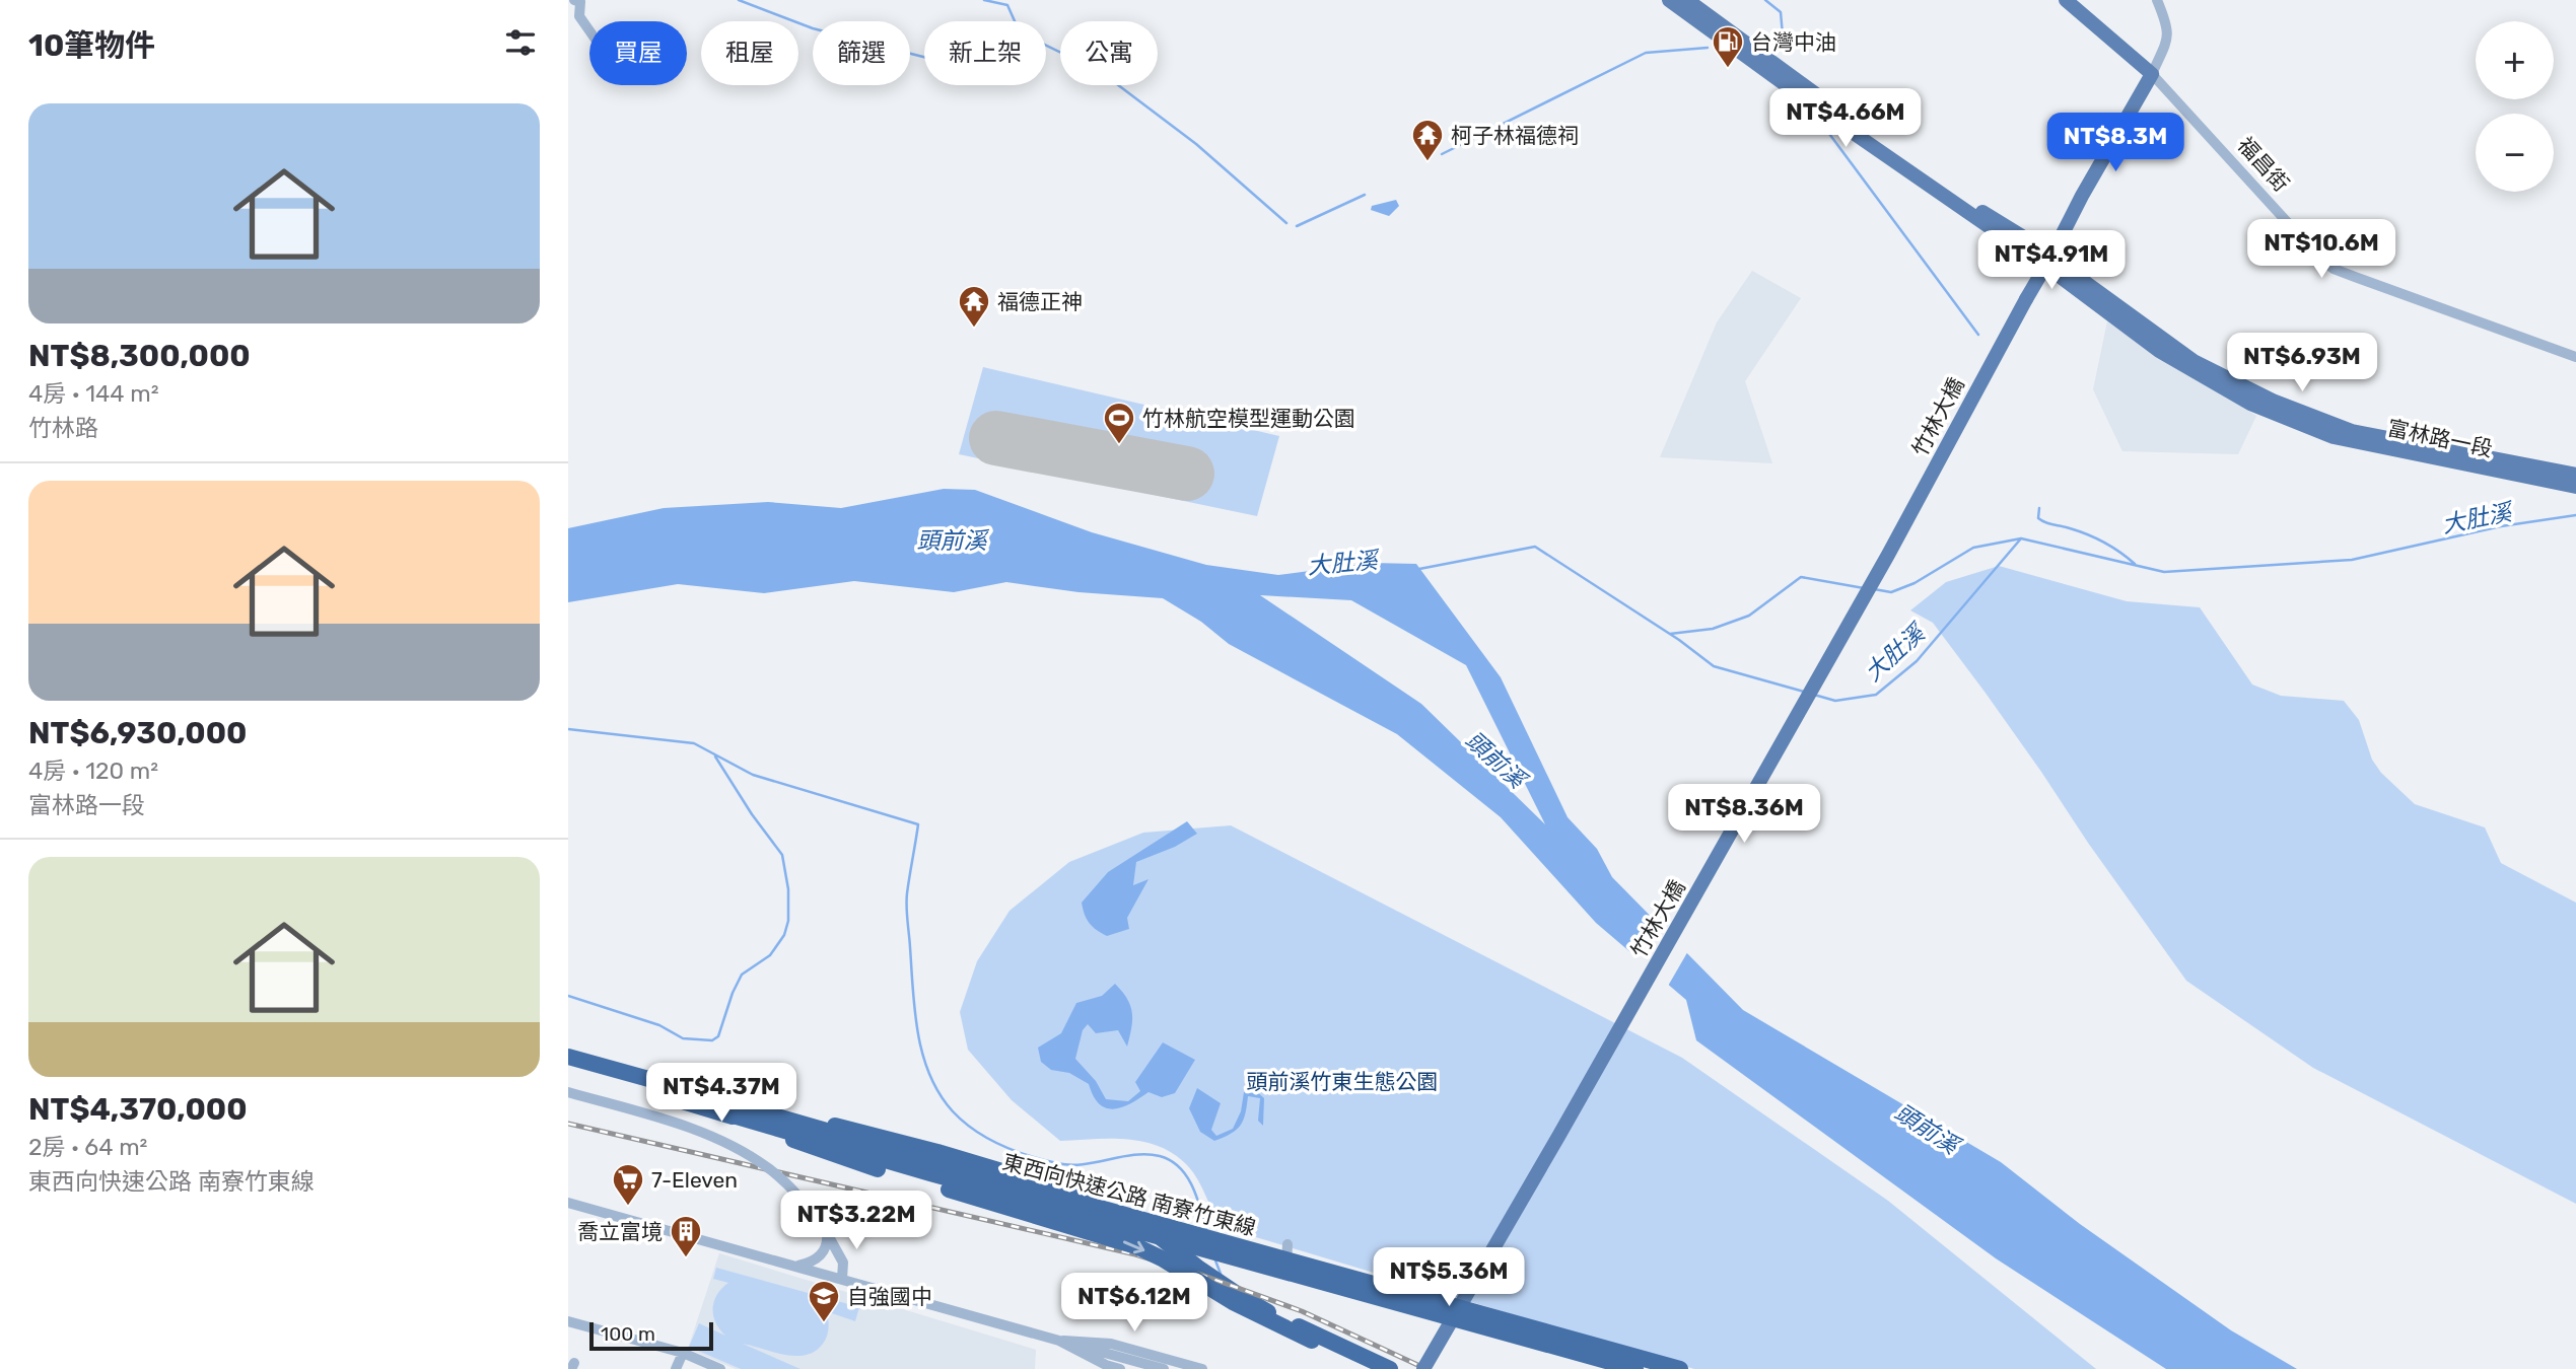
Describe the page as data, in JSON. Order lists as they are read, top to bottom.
{
  "streets": {
    "highway": ["東西向快速公路 南寮竹東線"],
    "main road": ["福昌街", "竹林大橋", "富林路一段"]
  },
  "crossings": [
    ["福昌街", "竹林大橋"],
    ["竹林大橋", "富林路一段"]
  ],
  "water": ["大肚溪", "頭前溪"],
  "parks": ["頭前溪竹東生態公園"],
  "places": {
    "fuel station": ["台灣中油"],
    "temple": ["柯子林福德祠", "福德正神"],
    "sports": ["竹林航空模型運動公園"],
    "supermarket": ["7-Eleven"],
    "building": ["喬立富境"],
    "school or university": ["自強國中"]
  },
  "scale_bar": "100 m",
  "page": {
    "heading": "10筆物件",
    "map_buttons": ["+", "−"],
    "chip": [
      "買屋",
      "租屋",
      "篩選",
      "新上架",
      "公寓"
    ],
    "list": [
      {
        "name": "NT$8,300,000",
        "note": "4房 · 144 m² · 竹林路"
      },
      {
        "name": "NT$6,930,000",
        "note": "4房 · 120 m² · 富林路一段"
      },
      {
        "name": "NT$4,370,000",
        "note": "2房 · 64 m² · 東西向快速公路 南寮竹東線"
      }
    ],
    "price": [
      "NT$4.66M",
      "NT$8.3M",
      "NT$10.6M",
      "NT$4.91M",
      "NT$6.93M",
      "NT$8.36M",
      "NT$4.37M",
      "NT$3.22M",
      "NT$5.36M",
      "NT$6.12M"
    ],
    "scale": "100 m"
  }
}
